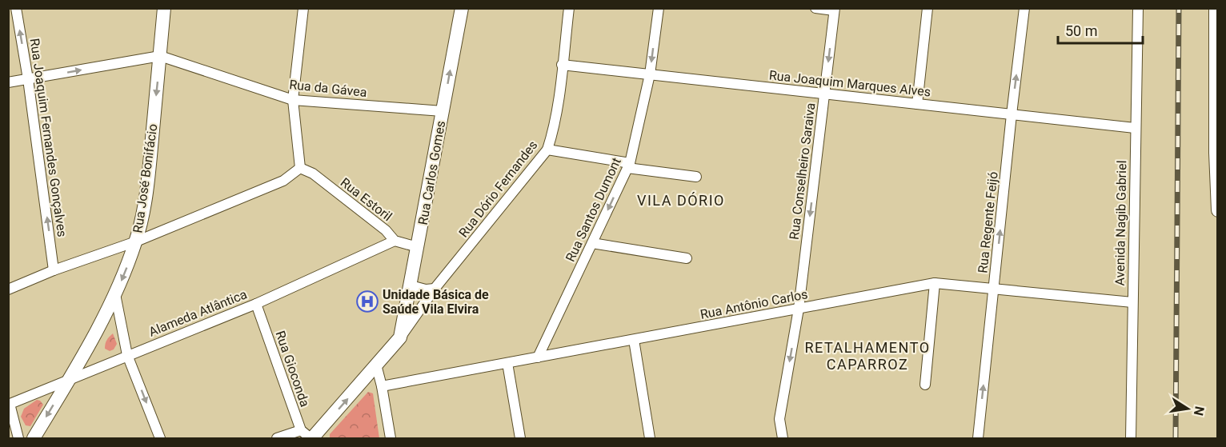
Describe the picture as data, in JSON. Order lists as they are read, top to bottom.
{
  "streets": {
    "street": [
      "Rua Joaquim Marques Alves",
      "Rua da Gávea",
      "Rua Joaquim Fernandes Gonçalves",
      "Rua Conselheiro Saraiva",
      "Rua Carlos Gomes",
      "Rua José Bonifácio",
      "Rua Dório Fernandes",
      "Rua Estoril",
      "Rua Santos Dumont",
      "Rua Regente Feijó",
      "Avenida Nagib Gabriel",
      "Rua Antônio Carlos",
      "Alameda Atlântica",
      "Rua Gioconda"
    ]
  },
  "crossings": [
    ["Rua Joaquim Marques Alves", "Rua Conselheiro Saraiva"],
    ["Rua Joaquim Marques Alves", "Rua Dório Fernandes"],
    ["Rua Joaquim Marques Alves", "Rua Santos Dumont"],
    ["Rua Joaquim Marques Alves", "Rua Regente Feijó"],
    ["Rua Joaquim Marques Alves", "Avenida Nagib Gabriel"],
    ["Rua da Gávea", "Rua Carlos Gomes"],
    ["Rua da Gávea", "Rua José Bonifácio"],
    ["Rua Conselheiro Saraiva", "Rua Antônio Carlos"],
    ["Rua Carlos Gomes", "Rua Dório Fernandes"],
    ["Rua Carlos Gomes", "Rua Estoril"],
    ["Rua José Bonifácio", "Alameda Atlântica"],
    ["Rua Estoril", "Alameda Atlântica"],
    ["Rua Santos Dumont", "Rua Antônio Carlos"],
    ["Rua Regente Feijó", "Rua Antônio Carlos"],
    ["Avenida Nagib Gabriel", "Rua Antônio Carlos"],
    ["Alameda Atlântica", "Rua Gioconda"]
  ],
  "one_way": [
    "Rua Joaquim Fernandes Gonçalves",
    "Rua Conselheiro Saraiva",
    "Rua José Bonifácio",
    "Rua Santos Dumont",
    "Rua Regente Feijó"
  ],
  "districts": ["VILA DÓRIO", "RETALHAMENTO CAPARROZ"],
  "places": {
    "hospital": ["Unidade Básica de Saúde Vila Elvira"]
  },
  "scale_bar": "50 m",
  "north": "right"
}
